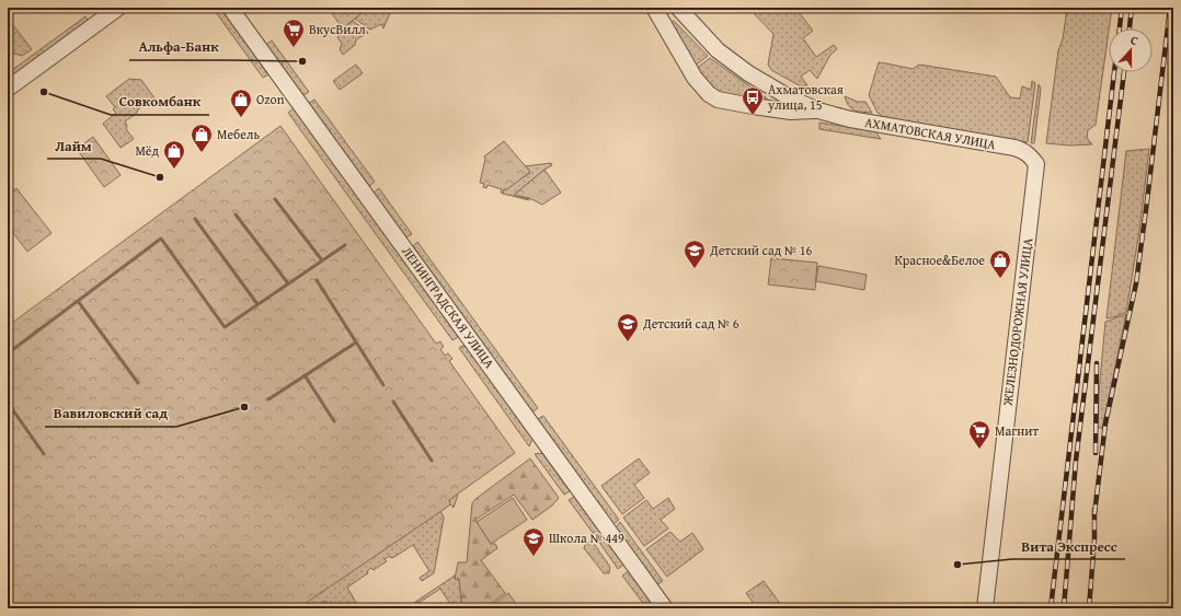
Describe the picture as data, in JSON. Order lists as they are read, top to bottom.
{
  "streets": {
    "street": ["АХМАТОВСКАЯ УЛИЦА", "ЛЕНИНГРАДСКАЯ УЛИЦА", "ЖЕЛЕЗНОДОРОЖНАЯ УЛИЦА"]
  },
  "crossings": [
    ["АХМАТОВСКАЯ УЛИЦА", "ЖЕЛЕЗНОДОРОЖНАЯ УЛИЦА"]
  ],
  "places": {
    "supermarket": ["ВкусВилл", "Магнит"],
    "other": [
      "Альфа-Банк",
      "Совкомбанк",
      "Лайм",
      "Вавиловский сад",
      "Вита Экспресс"
    ],
    "bus stop": ["Ахматовская улица, 15"],
    "shop": [
      "Ozon",
      "Мебель",
      "Мёд",
      "Красное&Белое"
    ],
    "school or university": ["Детский сад № 16", "Детский сад № 6", "Школа № 449"]
  },
  "north": "top"
}
